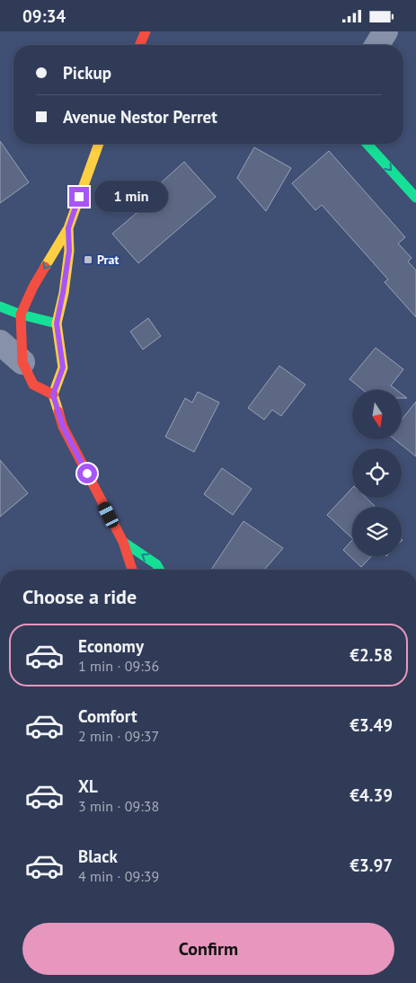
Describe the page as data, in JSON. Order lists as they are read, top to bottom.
{
  "places": {
    "transit": ["Prat"]
  },
  "north": "bottom",
  "page": {
    "status": "09:34",
    "banner": ["Pickup", "Avenue Nestor Perret"],
    "bubble": "1 min",
    "heading": "Choose a ride",
    "list": [
      {
        "name": "Economy",
        "note": "1 min · 09:36",
        "value": "€2.58"
      },
      {
        "name": "Comfort",
        "note": "2 min · 09:37",
        "value": "€3.49"
      },
      {
        "name": "XL",
        "note": "3 min · 09:38",
        "value": "€4.39"
      },
      {
        "name": "Black",
        "note": "4 min · 09:39",
        "value": "€3.97"
      }
    ],
    "buttons": "Confirm"
  }
}
